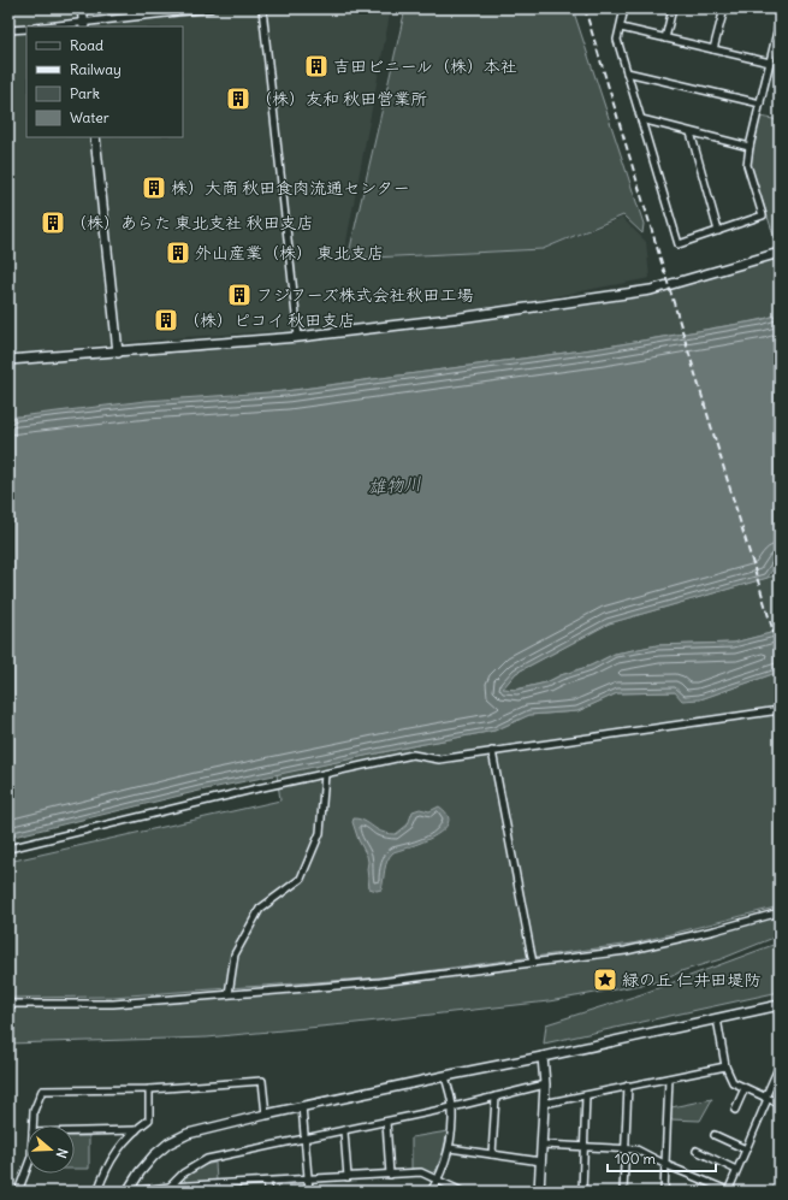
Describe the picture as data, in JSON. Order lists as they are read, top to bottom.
{
  "water": ["雄物川"],
  "places": {
    "building": [
      "吉田ビニール（株）本社",
      "（株）友和 秋田営業所",
      "株）大商 秋田食肉流通センター",
      "（株）あらた 東北支社 秋田支店",
      "外山産業（株） 東北支店",
      "フジフーズ株式会社秋田工場",
      "（株）ピコイ 秋田支店"
    ],
    "place": ["緑の丘 仁井田堤防"]
  },
  "legend": [
    "Road",
    "Railway",
    "Park",
    "Water"
  ],
  "scale_bar": "100 m",
  "north": "right"
}
